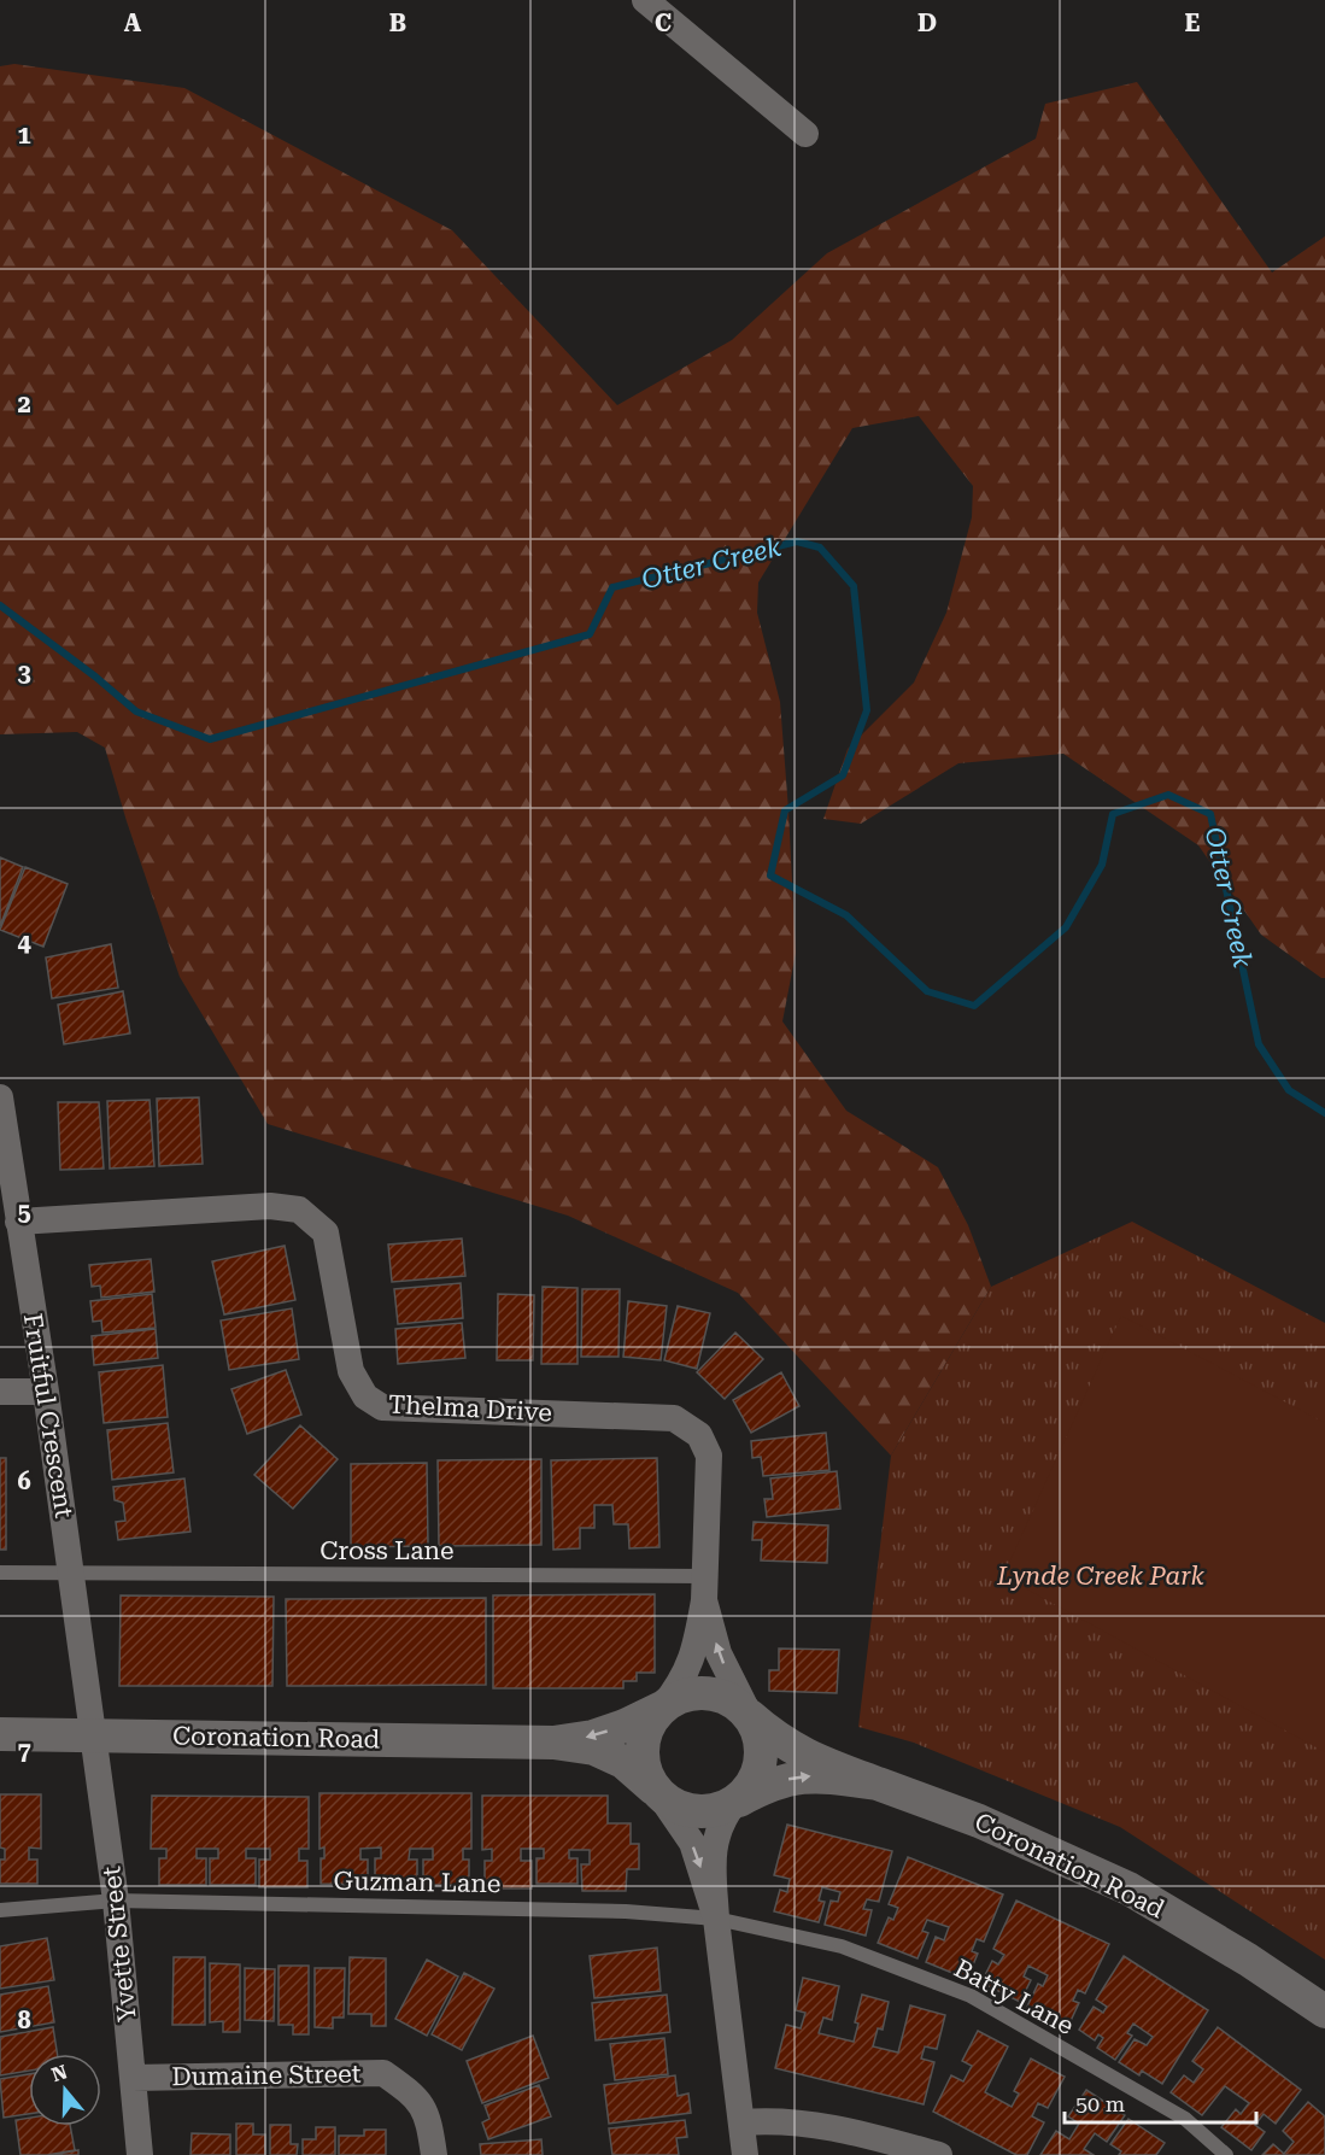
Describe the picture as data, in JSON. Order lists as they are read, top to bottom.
{
  "streets": {
    "street": [
      "Thelma Drive",
      "Fruitful Crescent",
      "Coronation Road",
      "Yvette Street",
      "Dumaine Street"
    ],
    "lane": ["Cross Lane", "Guzman Lane", "Batty Lane"]
  },
  "crossings": [
    ["Thelma Drive", "Fruitful Crescent"],
    ["Thelma Drive", "Cross Lane"],
    ["Thelma Drive", "Coronation Road"],
    ["Fruitful Crescent", "Cross Lane"],
    ["Fruitful Crescent", "Coronation Road"],
    ["Fruitful Crescent", "Yvette Street"],
    ["Coronation Road", "Yvette Street"],
    ["Guzman Lane", "Yvette Street"],
    ["Guzman Lane", "Batty Lane"],
    ["Yvette Street", "Dumaine Street"]
  ],
  "water": ["Otter Creek"],
  "parks": ["Lynde Creek Park"],
  "scale_bar": "50 m",
  "north": "top",
  "grid": {
    "columns": [
      "A",
      "B",
      "C",
      "D",
      "E"
    ],
    "rows": [
      "1",
      "2",
      "3",
      "4",
      "5",
      "6",
      "7",
      "8"
    ]
  }
}
